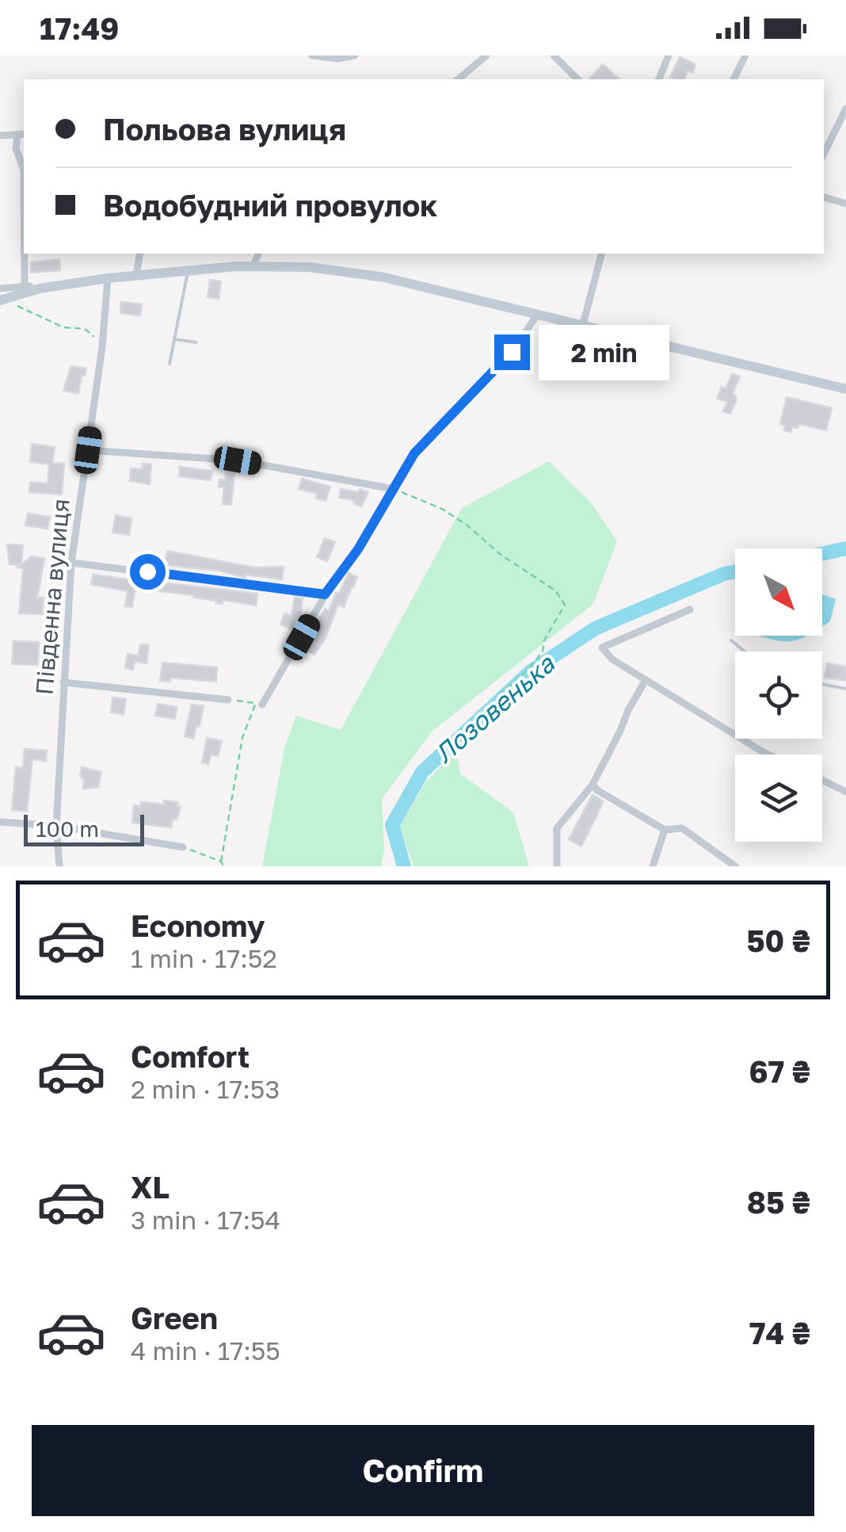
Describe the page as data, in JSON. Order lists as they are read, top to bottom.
{
  "streets": {
    "street": ["Південна вулиця"]
  },
  "water": ["Лозовенька"],
  "scale_bar": "100 m",
  "north": "bottom right",
  "page": {
    "status": "17:49",
    "banner": ["Польова вулиця", "Водобудний провулок"],
    "bubble": "2 min",
    "scale": "100 m",
    "list": [
      {
        "name": "Economy",
        "note": "1 min · 17:52",
        "value": "50 ₴"
      },
      {
        "name": "Comfort",
        "note": "2 min · 17:53",
        "value": "67 ₴"
      },
      {
        "name": "XL",
        "note": "3 min · 17:54",
        "value": "85 ₴"
      },
      {
        "name": "Green",
        "note": "4 min · 17:55",
        "value": "74 ₴"
      }
    ],
    "buttons": "Confirm"
  }
}
